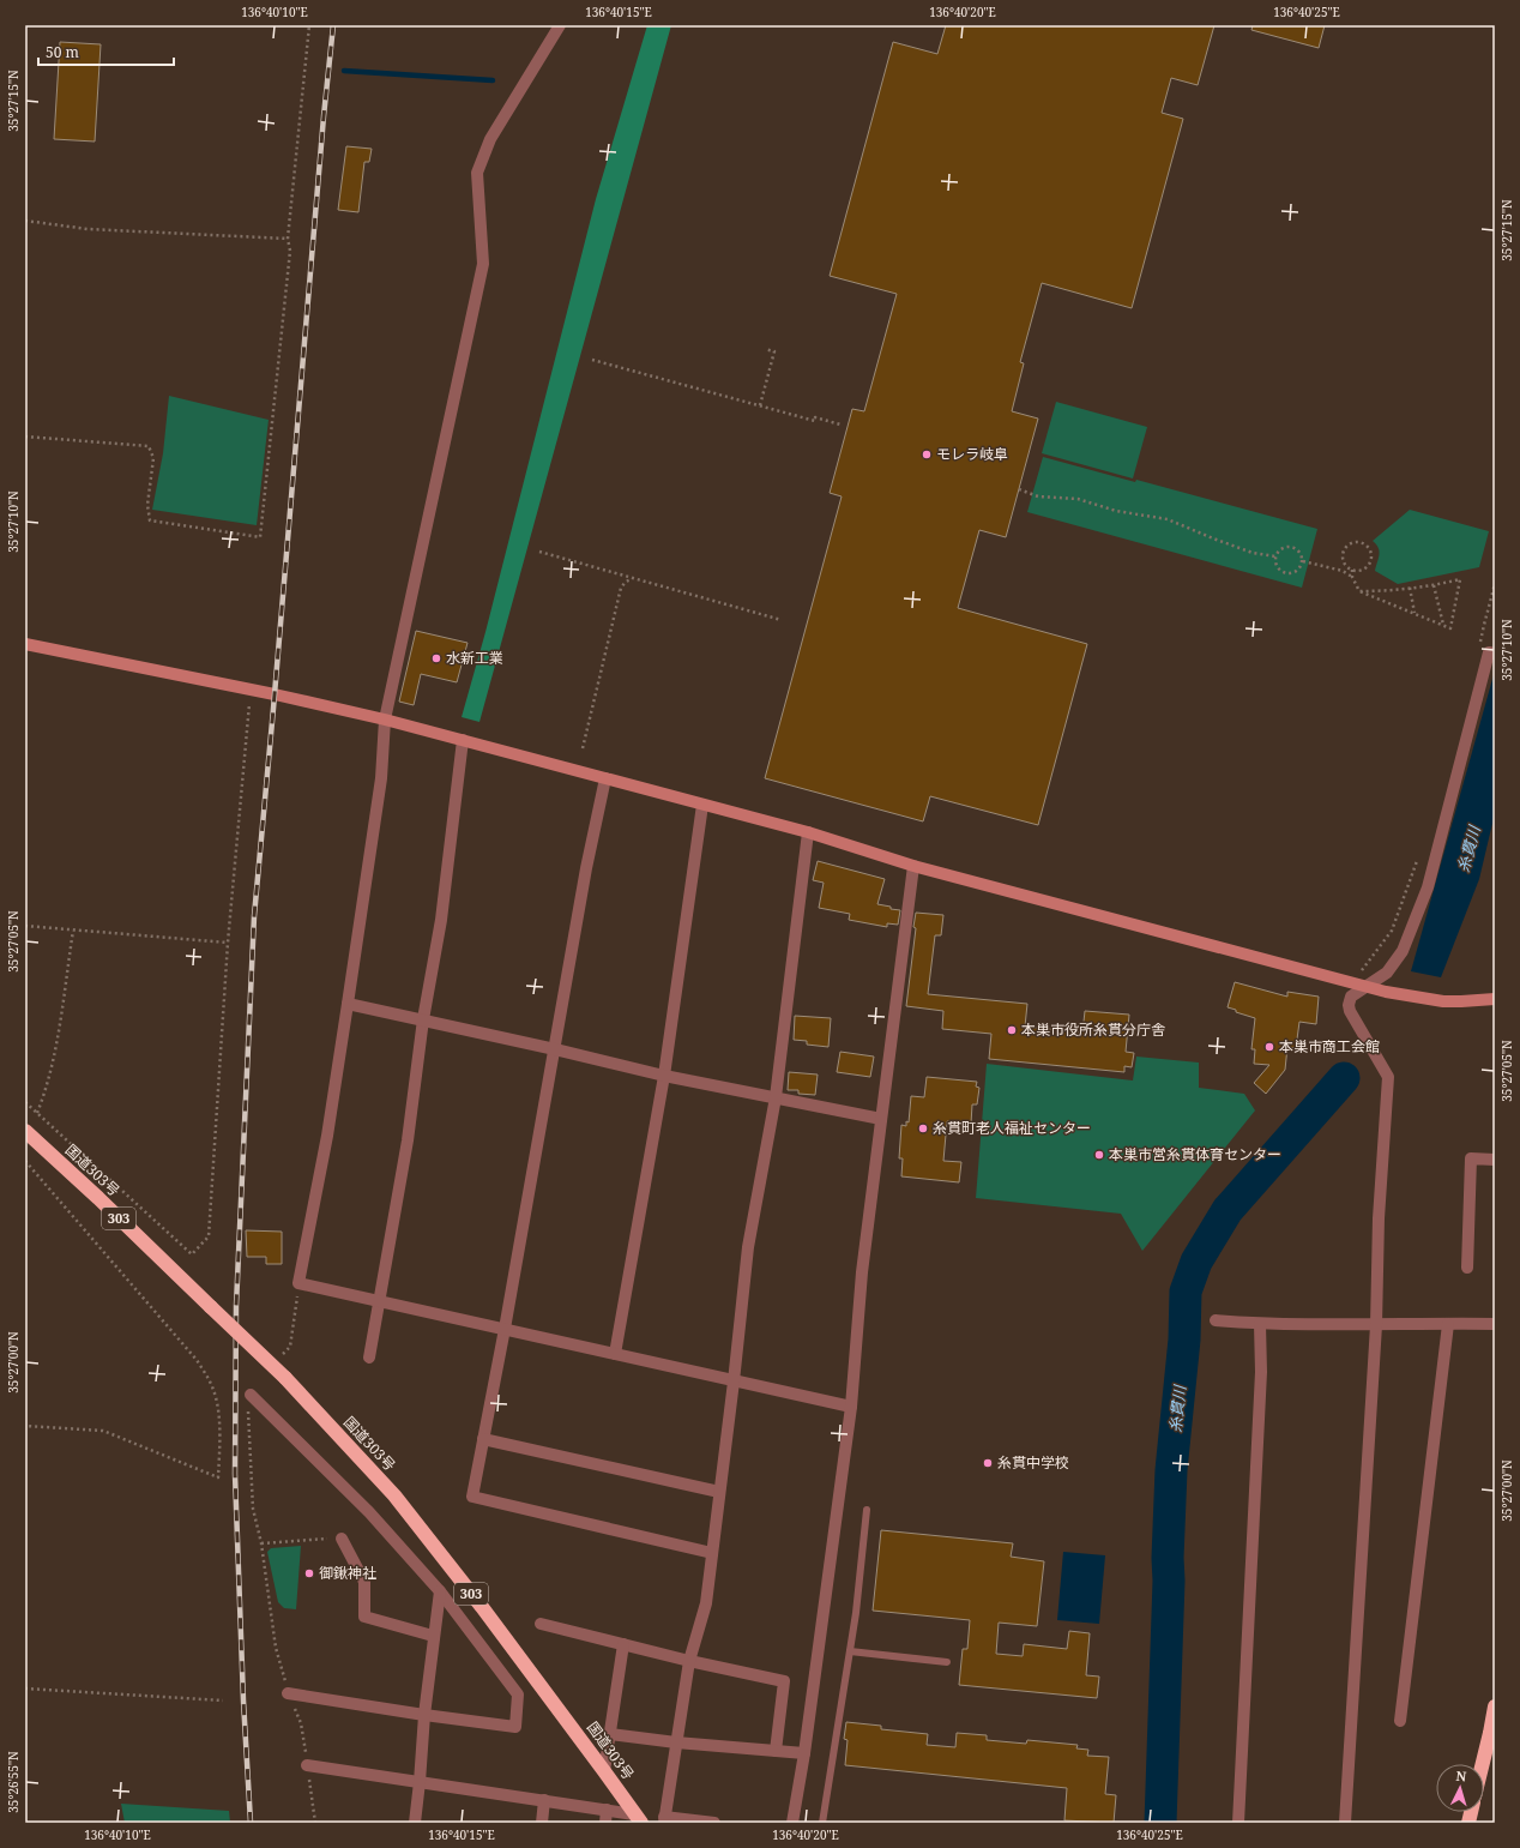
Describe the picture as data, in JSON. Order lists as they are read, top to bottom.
{
  "streets": {
    "highway": ["国道303号", "303"]
  },
  "water": ["糸貫川"],
  "places": [
    "モレラ岐阜",
    "水新工業",
    "本巣市役所糸貫分庁舎",
    "本巣市商工会館",
    "糸貫町老人福祉センター",
    "本巣市営糸貫体育センター",
    "糸貫中学校",
    "御鍬神社"
  ],
  "scale_bar": "50 m",
  "north": "top",
  "coordinates": [
    "136°40'10\"E",
    "136°40'15\"E",
    "136°40'20\"E",
    "136°40'25\"E",
    "35°27'15\"N",
    "35°27'10\"N",
    "35°27'05\"N",
    "35°27'00\"N",
    "35°26'55\"N"
  ]
}
